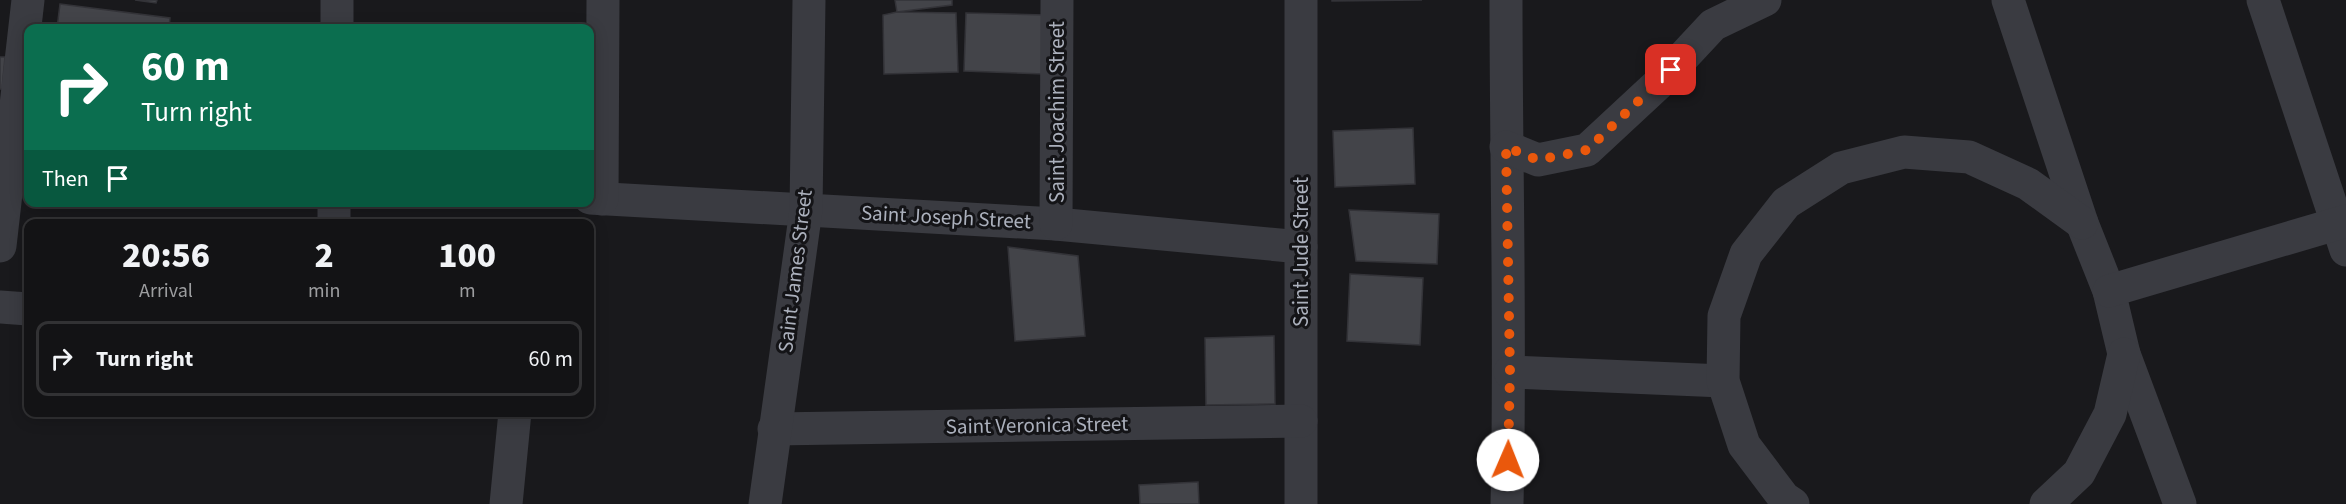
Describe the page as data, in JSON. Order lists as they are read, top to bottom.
{
  "streets": {
    "street": [
      "Saint Joachim Street",
      "Saint Joseph Street",
      "Saint Jude Street",
      "Saint James Street",
      "Saint Veronica Street"
    ]
  },
  "crossings": [
    ["Saint Joachim Street", "Saint Joseph Street"],
    ["Saint Joseph Street", "Saint Jude Street"],
    ["Saint Joseph Street", "Saint James Street"],
    ["Saint Jude Street", "Saint Veronica Street"],
    ["Saint James Street", "Saint Veronica Street"]
  ],
  "page": {
    "turn": ["60 m", "Turn right"],
    "then": "Then",
    "eta": [
      "20:56",
      "Arrival",
      "2",
      "min",
      "100",
      "m"
    ],
    "list": [
      {
        "name": "Turn right",
        "value": "60 m"
      }
    ]
  }
}
